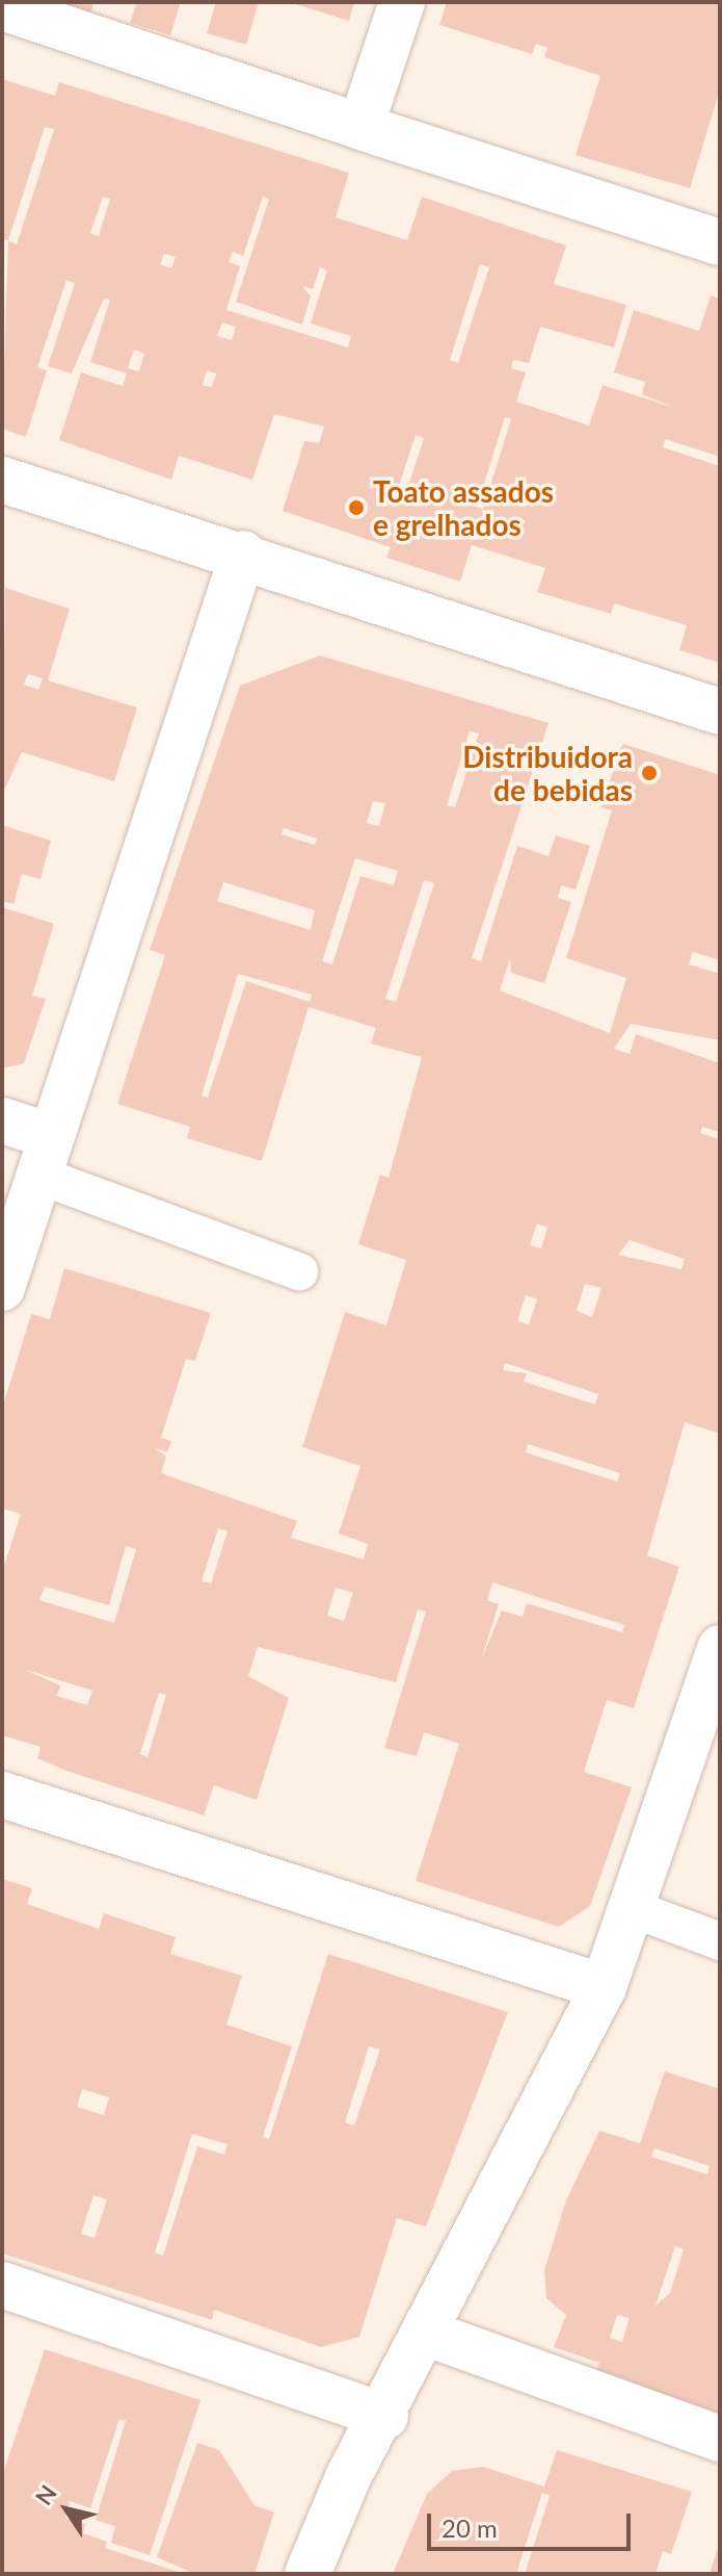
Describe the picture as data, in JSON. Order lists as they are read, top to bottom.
{
  "places": ["Toato assados e grelhados", "Distribuidora de bebidas"],
  "scale_bar": "20 m",
  "north": "top left"
}
